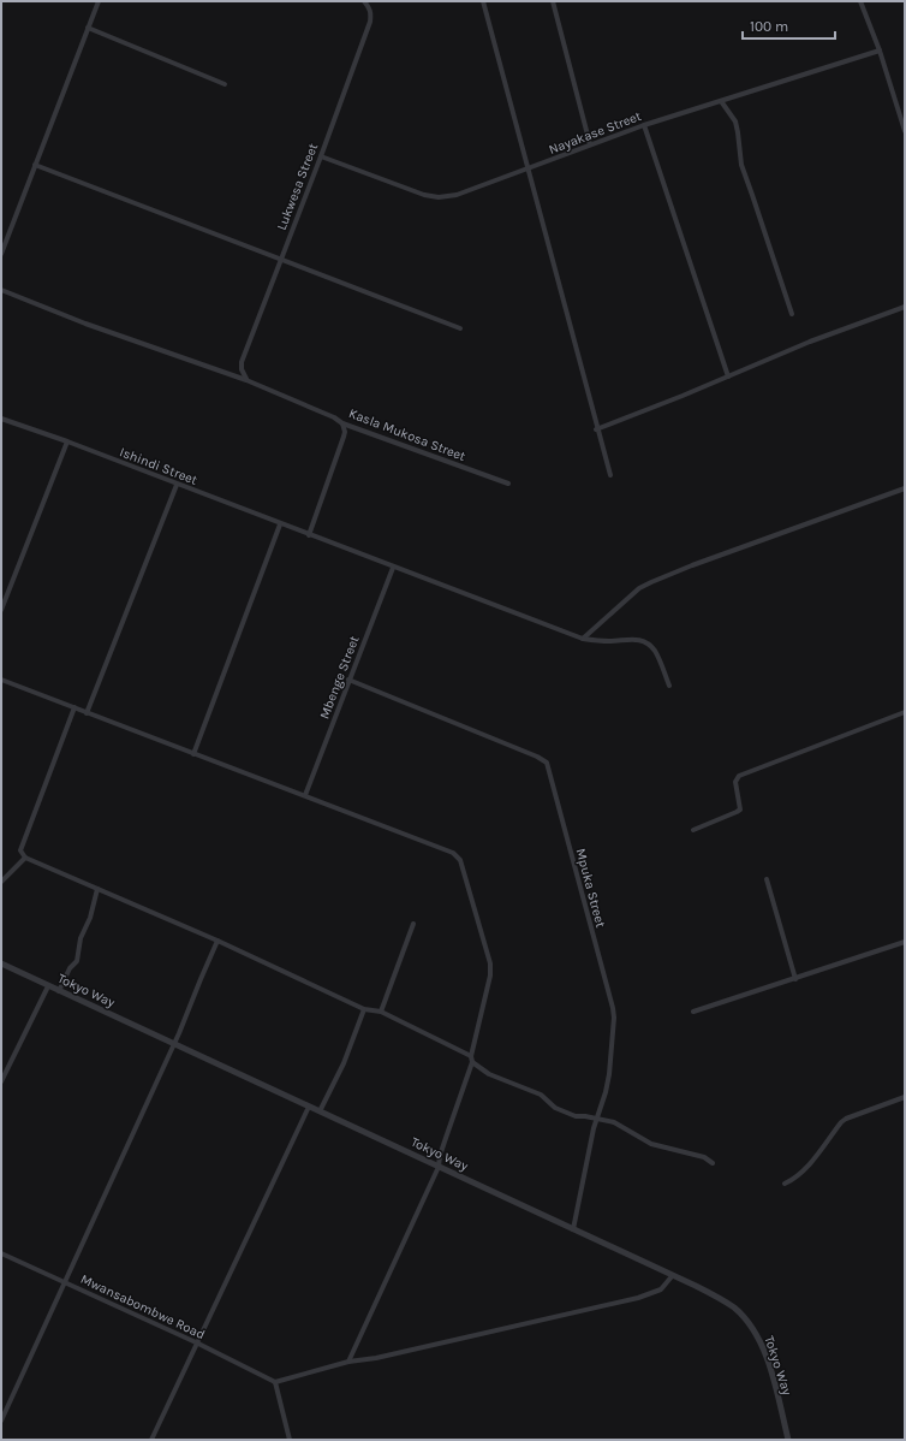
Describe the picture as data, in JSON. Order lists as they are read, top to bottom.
{
  "streets": {
    "street": [
      "Nayakase Street",
      "Lukwesa Street",
      "Kasla Mukosa Street",
      "Ishindi Street",
      "Mbenge Street",
      "Mpuka Street",
      "Tokyo Way",
      "Mwansabombwe Road"
    ]
  },
  "crossings": [
    ["Nayakase Street", "Lukwesa Street"],
    ["Lukwesa Street", "Kasla Mukosa Street"],
    ["Ishindi Street", "Mbenge Street"],
    ["Mbenge Street", "Mpuka Street"],
    ["Mpuka Street", "Tokyo Way"]
  ],
  "scale_bar": "100 m"
}
